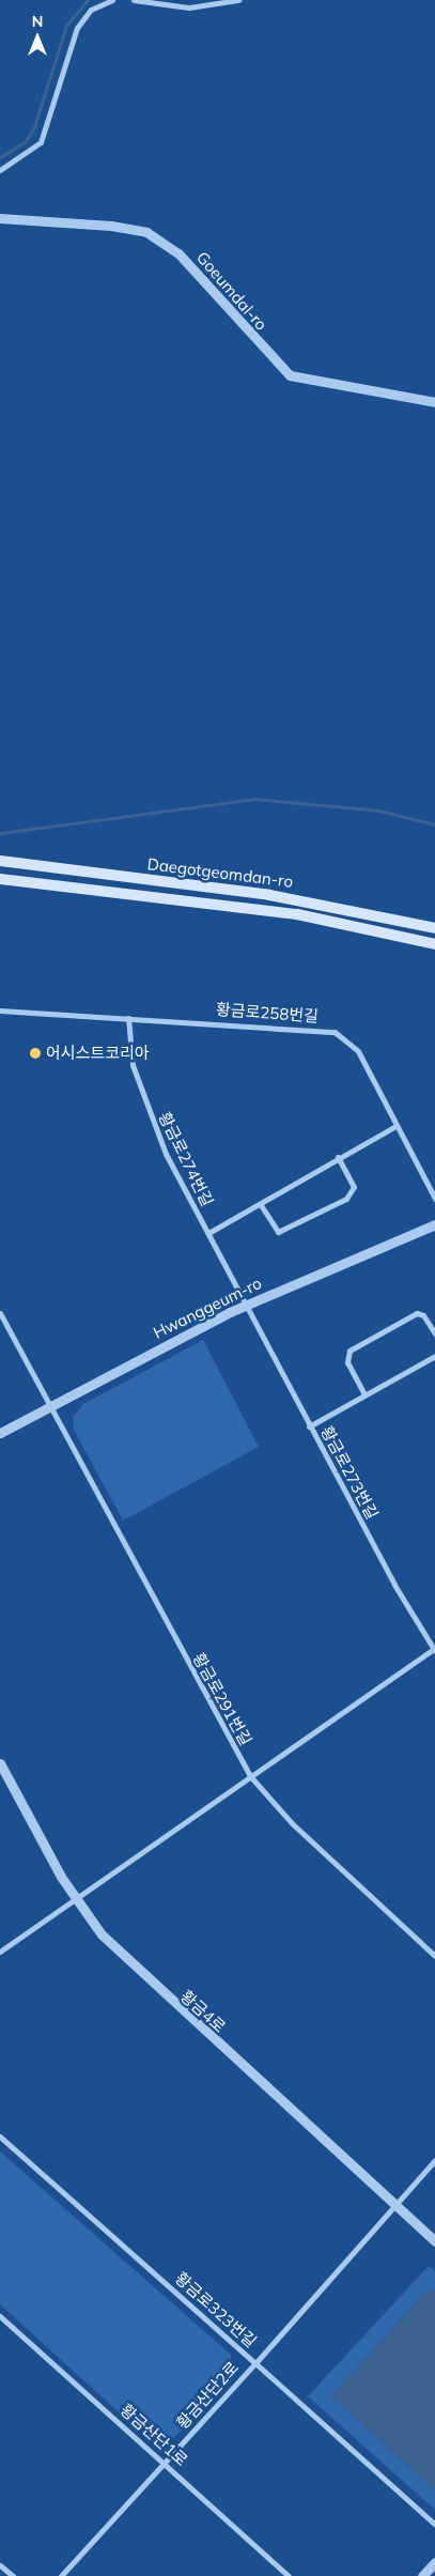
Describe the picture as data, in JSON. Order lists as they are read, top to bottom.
{
  "streets": {
    "main road": ["Daegotgeomdan-ro"],
    "street": [
      "Goeumdal-ro",
      "황금로258번길",
      "황금로274번길",
      "Hwanggeum-ro",
      "황금로273번길",
      "황금로291번길",
      "황금4로",
      "황금로323번길",
      "황금산단2로",
      "황금산단1로"
    ]
  },
  "crossings": [
    ["황금로258번길", "황금로274번길"],
    ["황금로274번길", "Hwanggeum-ro"],
    ["황금로274번길", "황금로273번길"],
    ["Hwanggeum-ro", "황금로273번길"],
    ["Hwanggeum-ro", "황금로291번길"],
    ["황금4로", "황금로323번길"],
    ["황금로323번길", "황금산단2로"],
    ["황금산단2로", "황금산단1로"]
  ],
  "places": ["어시스트코리아"],
  "north": "top"
}
